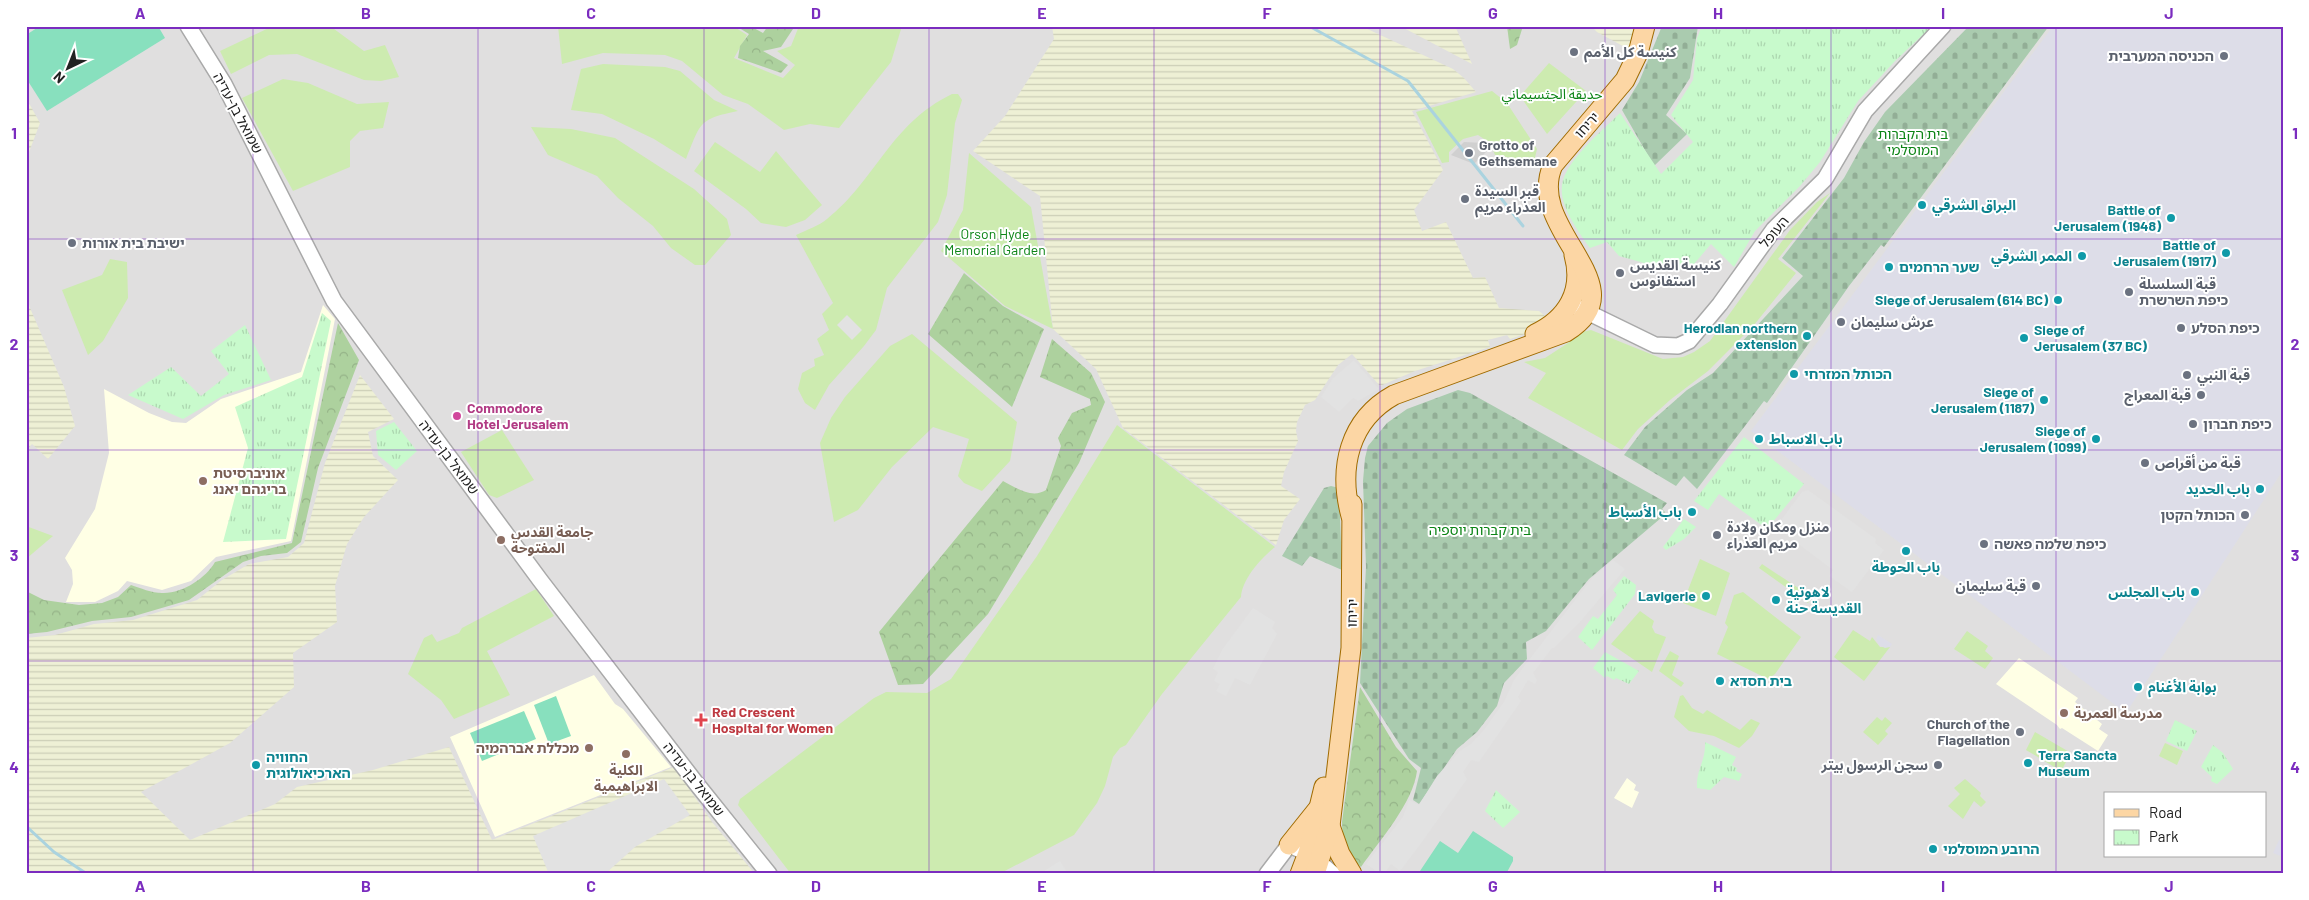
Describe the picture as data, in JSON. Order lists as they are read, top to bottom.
{
  "streets": {
    "main road": ["יריחו"],
    "street": ["שמואל בן-עדיה", "העופל"]
  },
  "crossings": [
    ["יריחו", "העופל"]
  ],
  "parks": [
    "حديقة الجثسيماني",
    "בית הקברות המוסלמי",
    "Orson Hyde Memorial Garden",
    "בית קברות יוספיה"
  ],
  "places": {
    "other": [
      "كنيسة كل الأمم",
      "הכניסה המערבית",
      "Grotto of Gethsemane",
      "قبر السيدة العذراء مريم",
      "البراق الشرقي",
      "Battle of Jerusalem (1948)",
      "ישיבת בית אורות",
      "Battle of Jerusalem (1917)",
      "الممر الشرقي",
      "שער הרחמים",
      "كنيسة القديس استفانوس",
      "قبة السلسلة כיפת השרשרת",
      "Siege of Jerusalem (614 BC)",
      "عرش سليمان",
      "כיפת הסלע",
      "Herodian northern extension",
      "Siege of Jerusalem (37 BC)",
      "הכותל המזרחי",
      "قبة النبي",
      "قبة المعراج",
      "Siege of Jerusalem (1187)",
      "Commodore Hotel Jerusalem",
      "כיפת חברון",
      "باب الاسباط",
      "Siege of Jerusalem (1099)",
      "قبة من أقراص",
      "אוניברסיטת בריגהם יאנג",
      "باب الحديد",
      "باب الأسباط",
      "הכותל הקטן",
      "منزل ومكان ولادة مريم العذراء",
      "جامعة القدس المفتوحة",
      "כיפת שלמה פאשה",
      "باب الحوطة",
      "قبة سليمان",
      "باب المجلس",
      "Lavigerie",
      "لاهوتية القديسة حنة",
      "בית חסדא",
      "بوابة الأغنام",
      "مدرسة العمرية",
      "Church of the Flagellation",
      "מכללת אברהמיה",
      "الكلية الابراهيمية",
      "Terra Sancta Museum",
      "החוויה הארכיאולוגית",
      "سجن الرسول بيتر",
      "הרובע המוסלמי"
    ],
    "health": ["Red Crescent Hospital for Women"]
  },
  "legend": ["Road", "Park"],
  "north": "bottom left",
  "grid": {
    "columns": [
      "A",
      "B",
      "C",
      "D",
      "E",
      "F",
      "G",
      "H",
      "I",
      "J"
    ],
    "rows": [
      "1",
      "2",
      "3",
      "4"
    ]
  }
}
